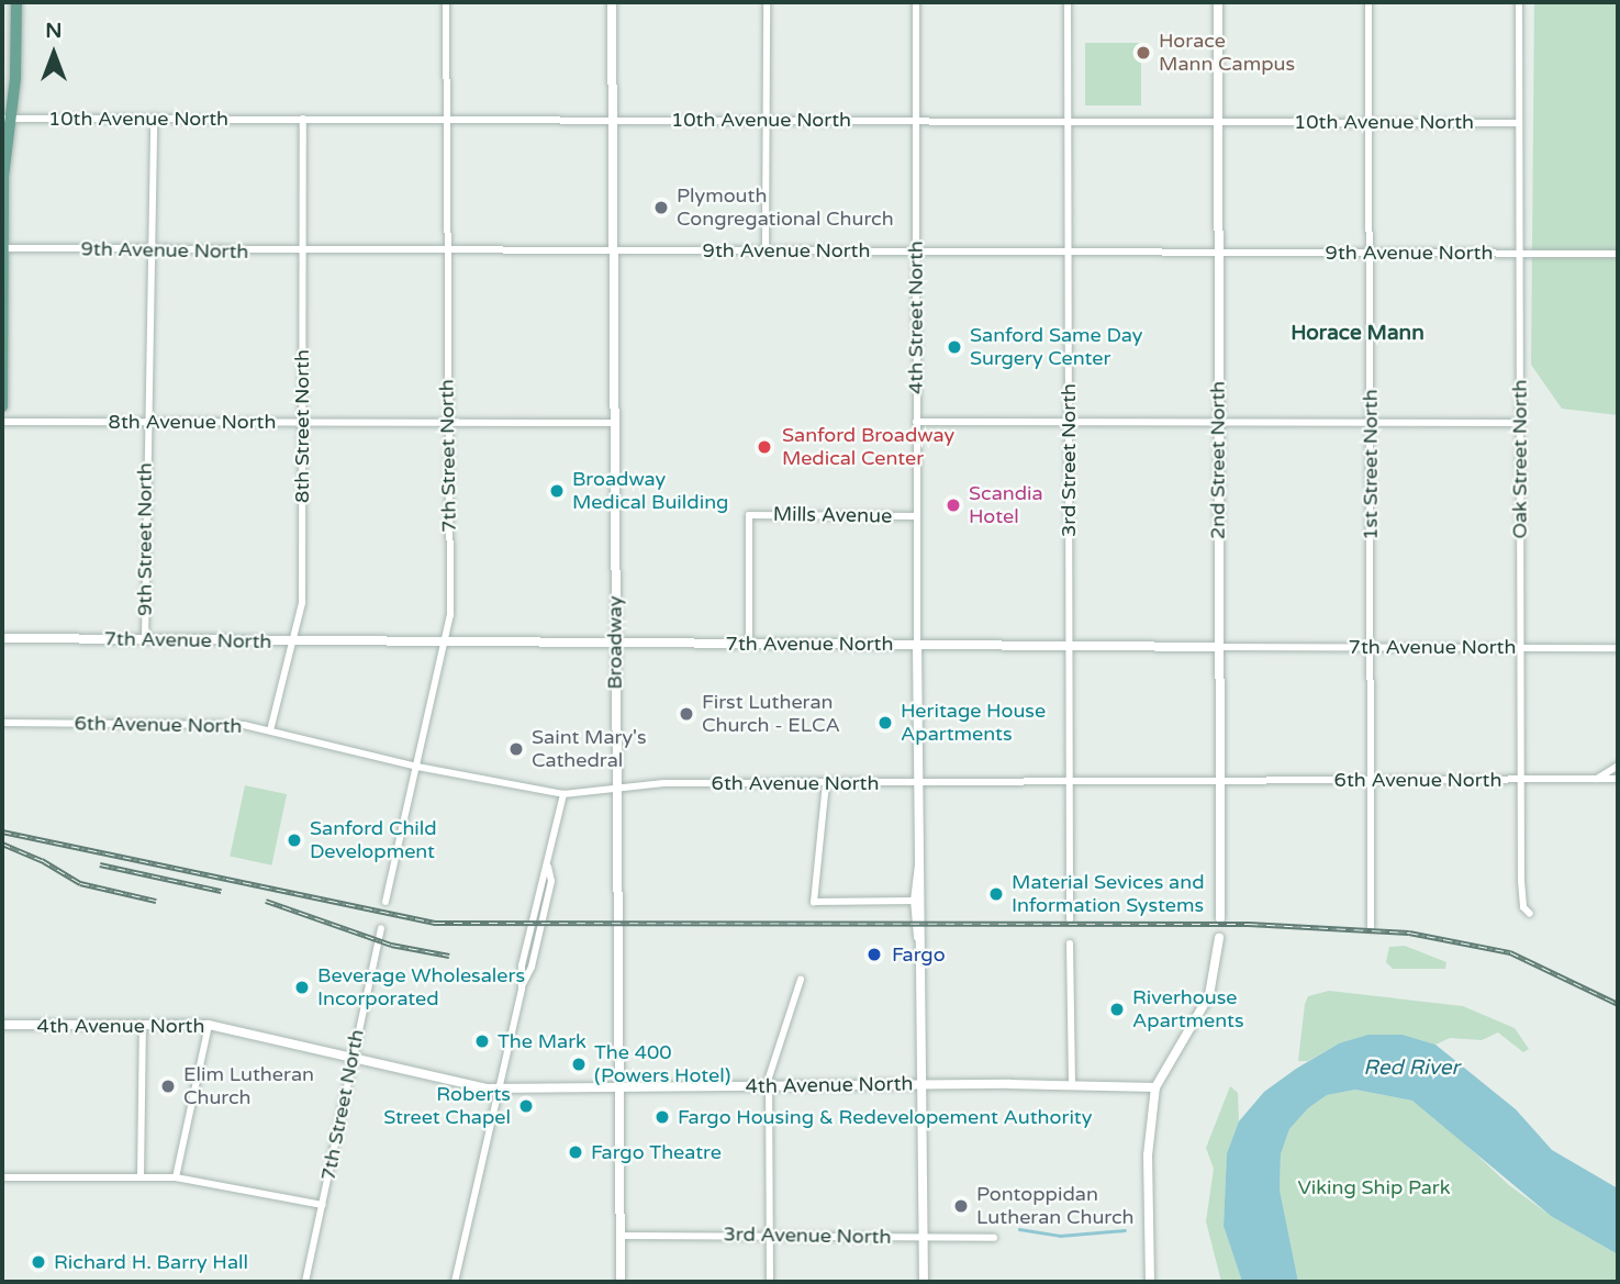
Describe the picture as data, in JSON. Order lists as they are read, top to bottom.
{
  "streets": {
    "street": [
      "10th Avenue North",
      "9th Avenue North",
      "4th Street North",
      "8th Avenue North",
      "8th Street North",
      "7th Street North",
      "Oak Street North",
      "3rd Street North",
      "2nd Street North",
      "1st Street North",
      "Mills Avenue",
      "9th Street North",
      "7th Avenue North",
      "Broadway",
      "6th Avenue North",
      "4th Avenue North",
      "3rd Avenue North"
    ]
  },
  "crossings": [
    ["10th Avenue North", "4th Street North"],
    ["10th Avenue North", "8th Street North"],
    ["10th Avenue North", "7th Street North"],
    ["10th Avenue North", "Oak Street North"],
    ["10th Avenue North", "3rd Street North"],
    ["10th Avenue North", "2nd Street North"],
    ["10th Avenue North", "1st Street North"],
    ["10th Avenue North", "9th Street North"],
    ["10th Avenue North", "Broadway"],
    ["9th Avenue North", "4th Street North"],
    ["9th Avenue North", "8th Street North"],
    ["9th Avenue North", "7th Street North"],
    ["9th Avenue North", "Oak Street North"],
    ["9th Avenue North", "3rd Street North"],
    ["9th Avenue North", "2nd Street North"],
    ["9th Avenue North", "1st Street North"],
    ["9th Avenue North", "9th Street North"],
    ["9th Avenue North", "Broadway"],
    ["4th Street North", "Mills Avenue"],
    ["4th Street North", "7th Avenue North"],
    ["4th Street North", "6th Avenue North"],
    ["4th Street North", "4th Avenue North"],
    ["4th Street North", "3rd Avenue North"],
    ["8th Avenue North", "8th Street North"],
    ["8th Avenue North", "7th Street North"],
    ["8th Avenue North", "9th Street North"],
    ["8th Avenue North", "Broadway"],
    ["8th Street North", "7th Avenue North"],
    ["8th Street North", "6th Avenue North"],
    ["7th Street North", "7th Avenue North"],
    ["7th Street North", "6th Avenue North"],
    ["7th Street North", "4th Avenue North"],
    ["Oak Street North", "7th Avenue North"],
    ["Oak Street North", "6th Avenue North"],
    ["3rd Street North", "7th Avenue North"],
    ["3rd Street North", "6th Avenue North"],
    ["2nd Street North", "7th Avenue North"],
    ["2nd Street North", "6th Avenue North"],
    ["1st Street North", "7th Avenue North"],
    ["1st Street North", "6th Avenue North"],
    ["Mills Avenue", "7th Avenue North"],
    ["9th Street North", "7th Avenue North"],
    ["7th Avenue North", "Broadway"],
    ["Broadway", "6th Avenue North"],
    ["Broadway", "4th Avenue North"],
    ["Broadway", "3rd Avenue North"]
  ],
  "districts": ["Horace Mann"],
  "water": ["Red River"],
  "parks": ["Viking Ship Park"],
  "places": [
    "Horace Mann Campus",
    "Plymouth Congregational Church",
    "Sanford Same Day Surgery Center",
    "Sanford Broadway Medical Center",
    "Broadway Medical Building",
    "Scandia Hotel",
    "First Lutheran Church - ELCA",
    "Heritage House Apartments",
    "Saint Mary's Cathedral",
    "Sanford Child Development",
    "Material Sevices and Information Systems",
    "Fargo",
    "Beverage Wholesalers Incorporated",
    "Riverhouse Apartments",
    "The Mark",
    "The 400 (Powers Hotel)",
    "Elim Lutheran Church",
    "Roberts Street Chapel",
    "Fargo Housing & Redevelopement Authority",
    "Fargo Theatre",
    "Pontoppidan Lutheran Church",
    "Richard H. Barry Hall"
  ],
  "north": "top"
}
